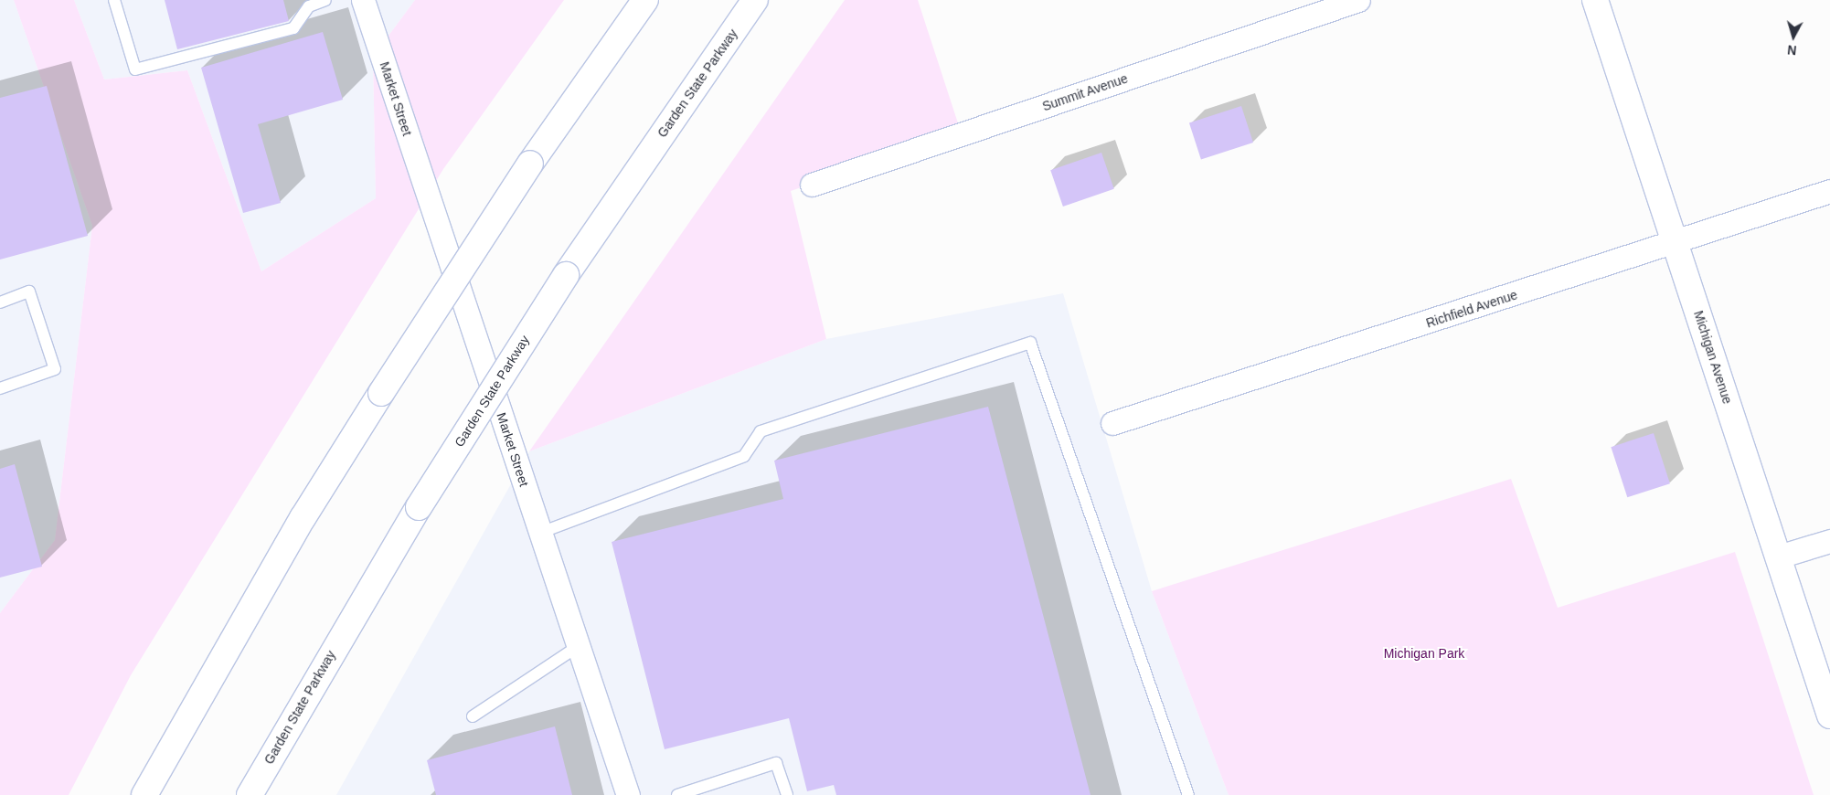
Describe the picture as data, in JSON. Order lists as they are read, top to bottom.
{
  "streets": {
    "main road": ["Garden State Parkway", "Michigan Avenue"],
    "street": ["Summit Avenue", "Market Street", "Richfield Avenue"]
  },
  "crossings": [
    ["Richfield Avenue", "Michigan Avenue"]
  ],
  "parks": ["Michigan Park"],
  "north": "bottom"
}
